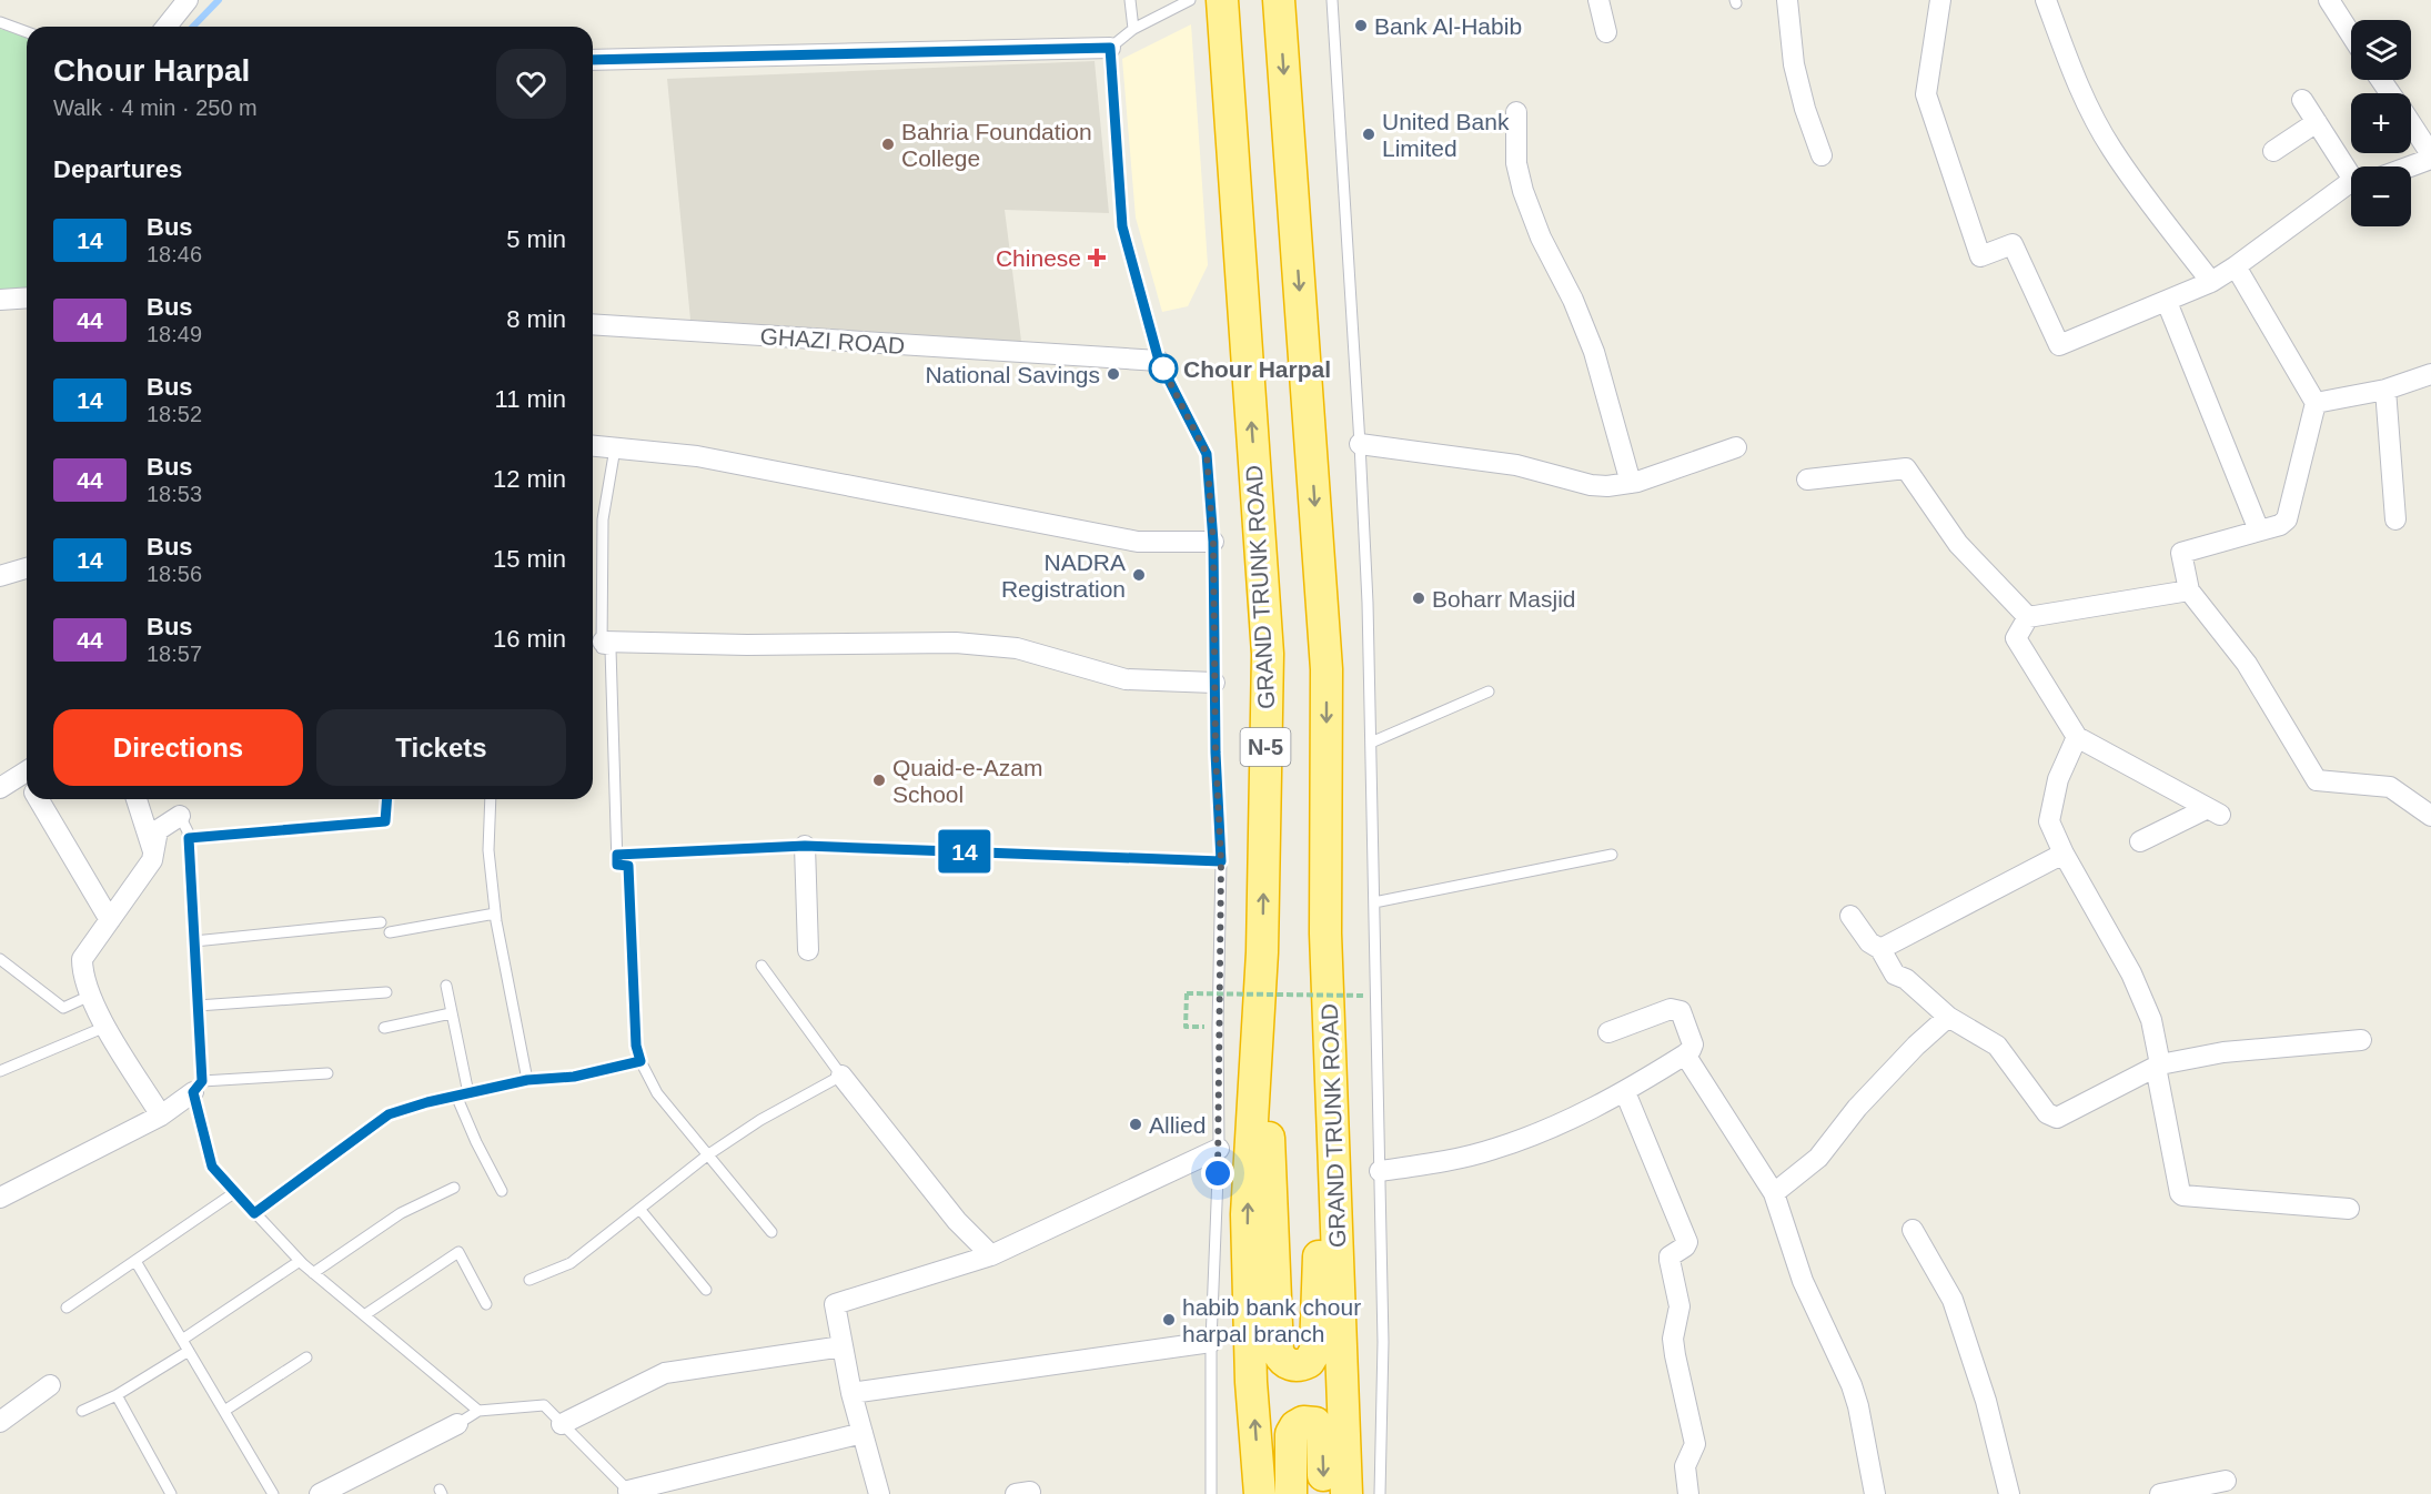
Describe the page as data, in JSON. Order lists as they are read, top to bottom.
{
  "streets": {
    "highway": ["GRAND TRUNK ROAD", "N-5"],
    "street": ["GHAZI ROAD"]
  },
  "places": {
    "other": [
      "Bank Al-Habib",
      "United Bank Limited",
      "Bahria Foundation College",
      "Chour Harpal",
      "National Savings",
      "NADRA Registration",
      "Boharr Masjid",
      "Quaid-e-Azam School",
      "Allied",
      "habib bank chour harpal branch"
    ],
    "health": ["Chinese"]
  },
  "lines": ["bus line 14"],
  "page": {
    "on_map": "14",
    "map_buttons": ["+", "−"],
    "heading": [
      ["Chour Harpal", "Walk · 4 min · 250 m"],
      "Departures"
    ],
    "list": [
      {
        "mark": "14",
        "name": "Bus",
        "note": "18:46",
        "value": "5 min"
      },
      {
        "mark": "44",
        "name": "Bus",
        "note": "18:49",
        "value": "8 min"
      },
      {
        "mark": "14",
        "name": "Bus",
        "note": "18:52",
        "value": "11 min"
      },
      {
        "mark": "44",
        "name": "Bus",
        "note": "18:53",
        "value": "12 min"
      },
      {
        "mark": "14",
        "name": "Bus",
        "note": "18:56",
        "value": "15 min"
      },
      {
        "mark": "44",
        "name": "Bus",
        "note": "18:57",
        "value": "16 min"
      }
    ],
    "buttons": ["Directions", "Tickets"]
  }
}
